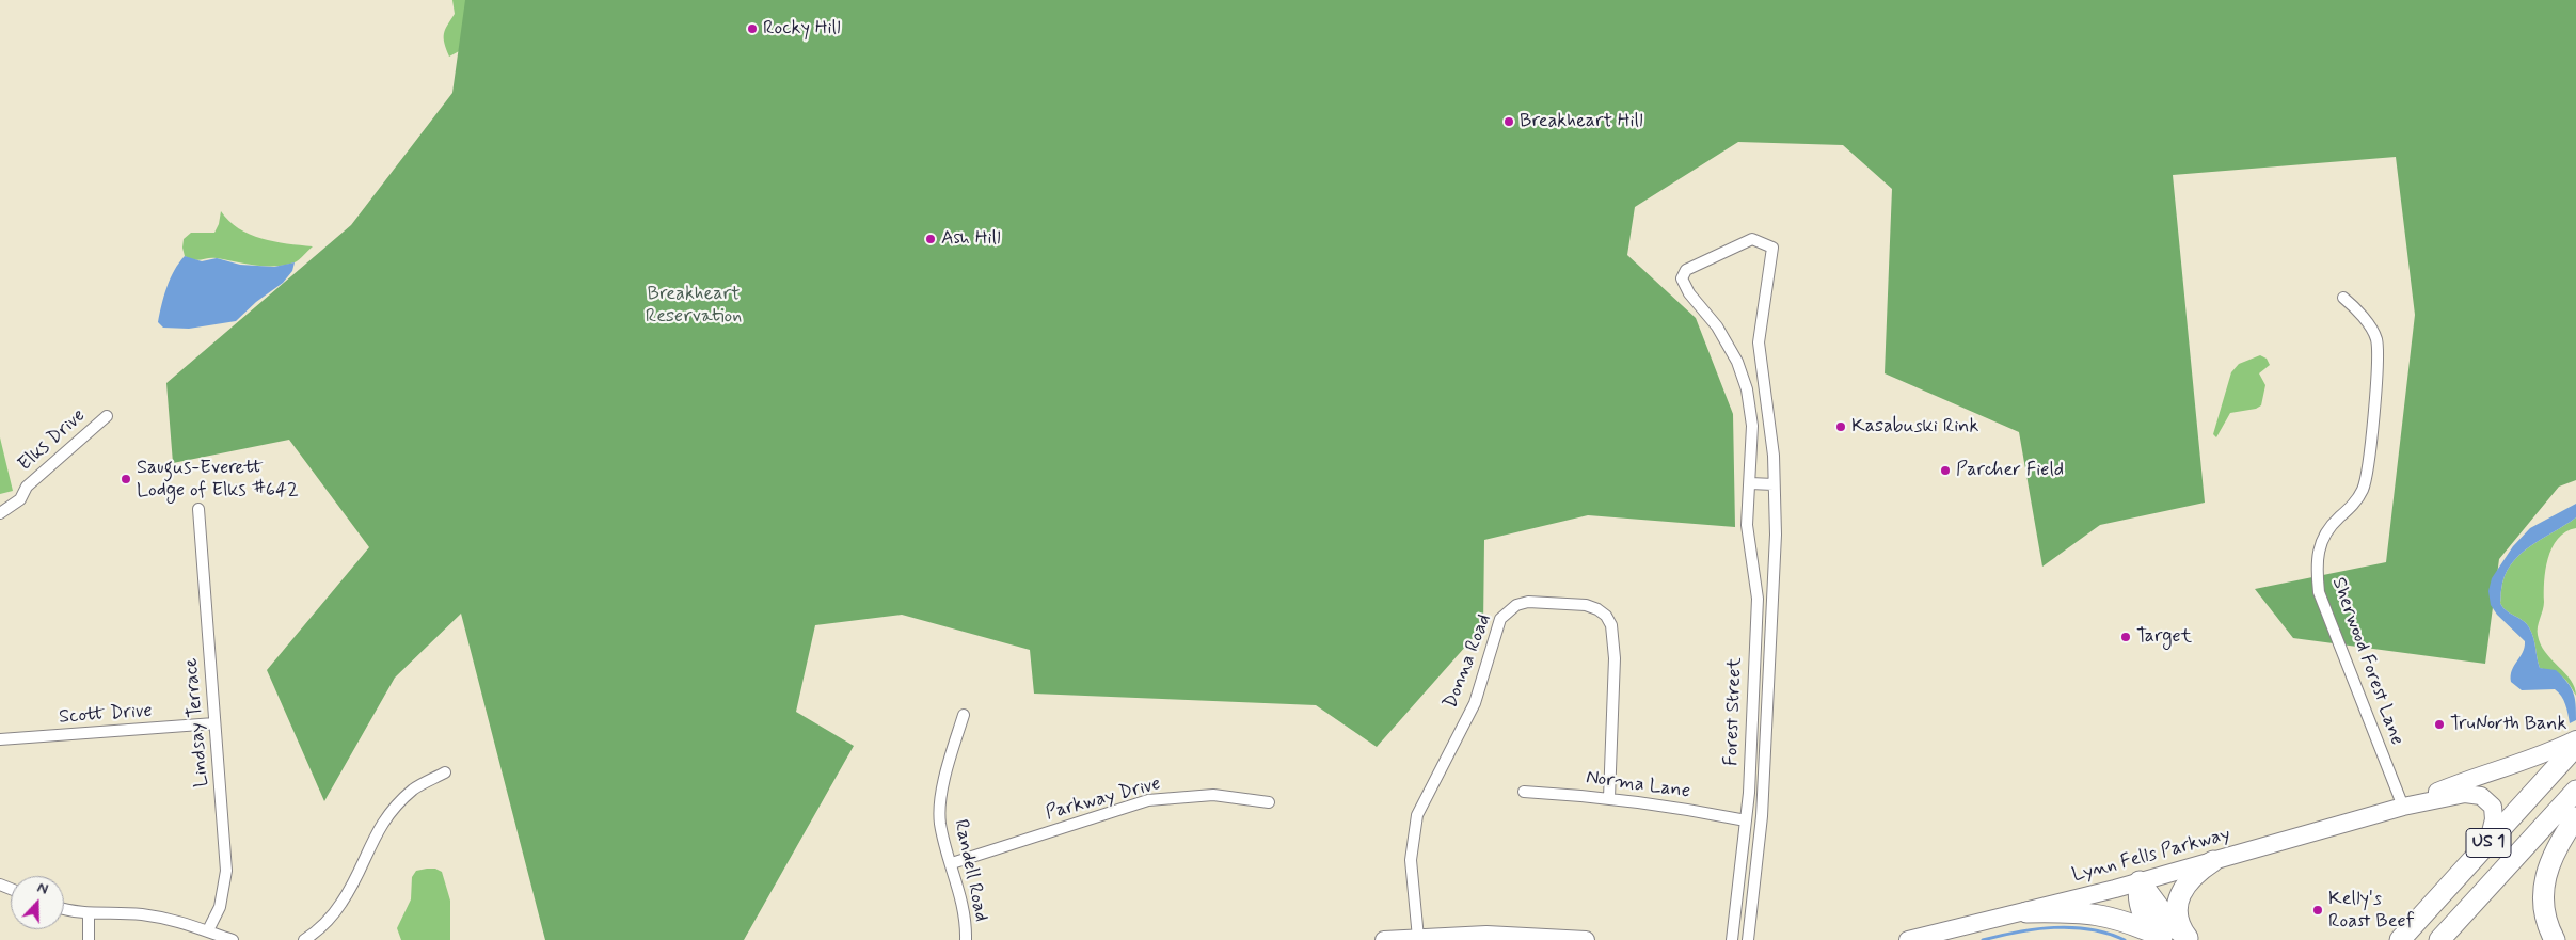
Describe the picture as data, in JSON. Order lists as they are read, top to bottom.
{
  "streets": {
    "highway": ["US 1"],
    "main road": ["Lynn Fells Parkway"],
    "street": [
      "Elks Drive",
      "Donna Road",
      "Sherwood Forest Lane",
      "Forest Street",
      "Scott Drive",
      "Lindsay Terrace",
      "Norma Lane",
      "Parkway Drive",
      "Randell Road"
    ]
  },
  "crossings": [
    ["Donna Road", "Norma Lane"],
    ["Sherwood Forest Lane", "Lynn Fells Parkway"],
    ["Forest Street", "Norma Lane"],
    ["Scott Drive", "Lindsay Terrace"],
    ["Parkway Drive", "Randell Road"],
    ["US 1", "Lynn Fells Parkway"]
  ],
  "parks": ["Breakheart Reservation"],
  "places": [
    "Rocky Hill",
    "Breakheart Hill",
    "Ash Hill",
    "Kasabuski Rink",
    "Parcher Field",
    "Saugus-Everett Lodge of Elks #642",
    "Target",
    "TruNorth Bank",
    "Kelly's Roast Beef"
  ],
  "north": "top"
}
